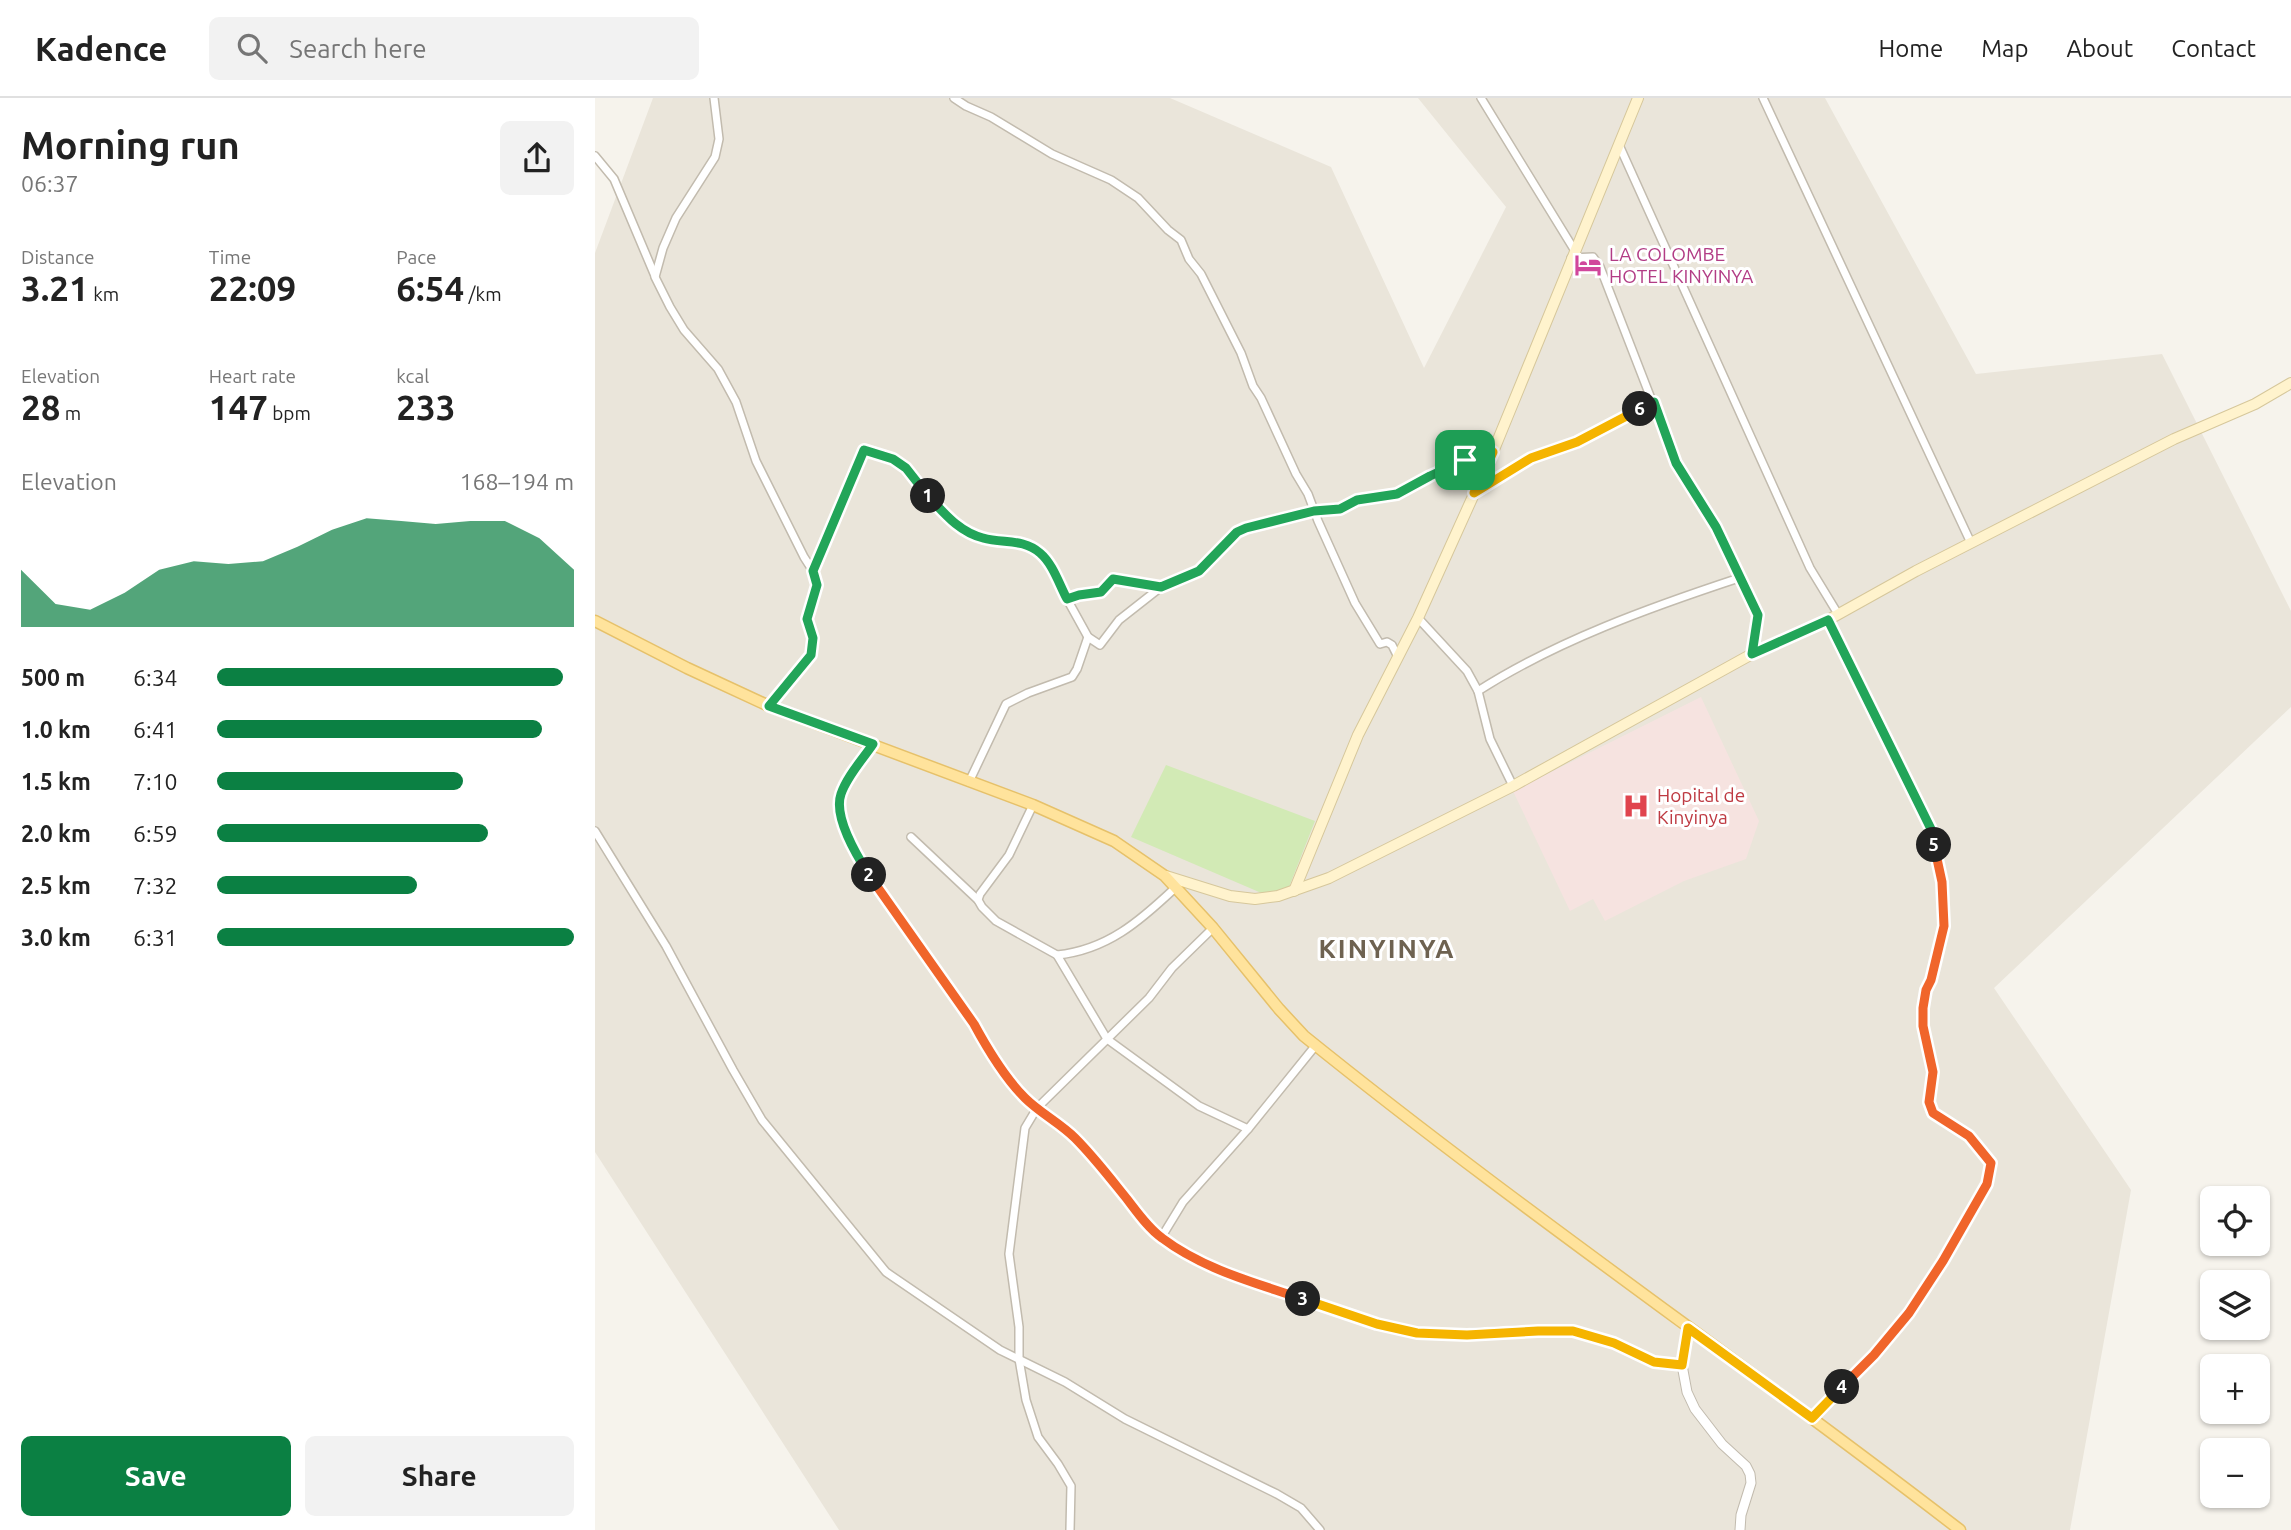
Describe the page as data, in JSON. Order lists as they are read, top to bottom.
{
  "districts": ["KINYINYA"],
  "places": {
    "hotel": ["LA COLOMBE HOTEL KINYINYA"],
    "hospital": ["Hopital de Kinyinya"]
  },
  "page": {
    "header": "Kadence",
    "search": "Search here",
    "nav": [
      "Home",
      "Map",
      "About",
      "Contact"
    ],
    "heading": ["Morning run", "06:37"],
    "stats": [
      ["Distance", "3.21 km"],
      ["Time", "22:09"],
      ["Pace", "6:54 /km"],
      ["Elevation", "28 m"],
      ["Heart rate", "147 bpm"],
      ["kcal", "233"]
    ],
    "pins": [
      "6",
      "1",
      "5",
      "2",
      "3",
      "4"
    ],
    "chart": ["Elevation", "168–194 m"],
    "list": [
      {
        "name": "500 m",
        "note": "6:34"
      },
      {
        "name": "1.0 km",
        "note": "6:41"
      },
      {
        "name": "1.5 km",
        "note": "7:10"
      },
      {
        "name": "2.0 km",
        "note": "6:59"
      },
      {
        "name": "2.5 km",
        "note": "7:32"
      },
      {
        "name": "3.0 km",
        "note": "6:31"
      }
    ],
    "map_buttons": ["+", "−"],
    "buttons": ["Save", "Share"]
  }
}
